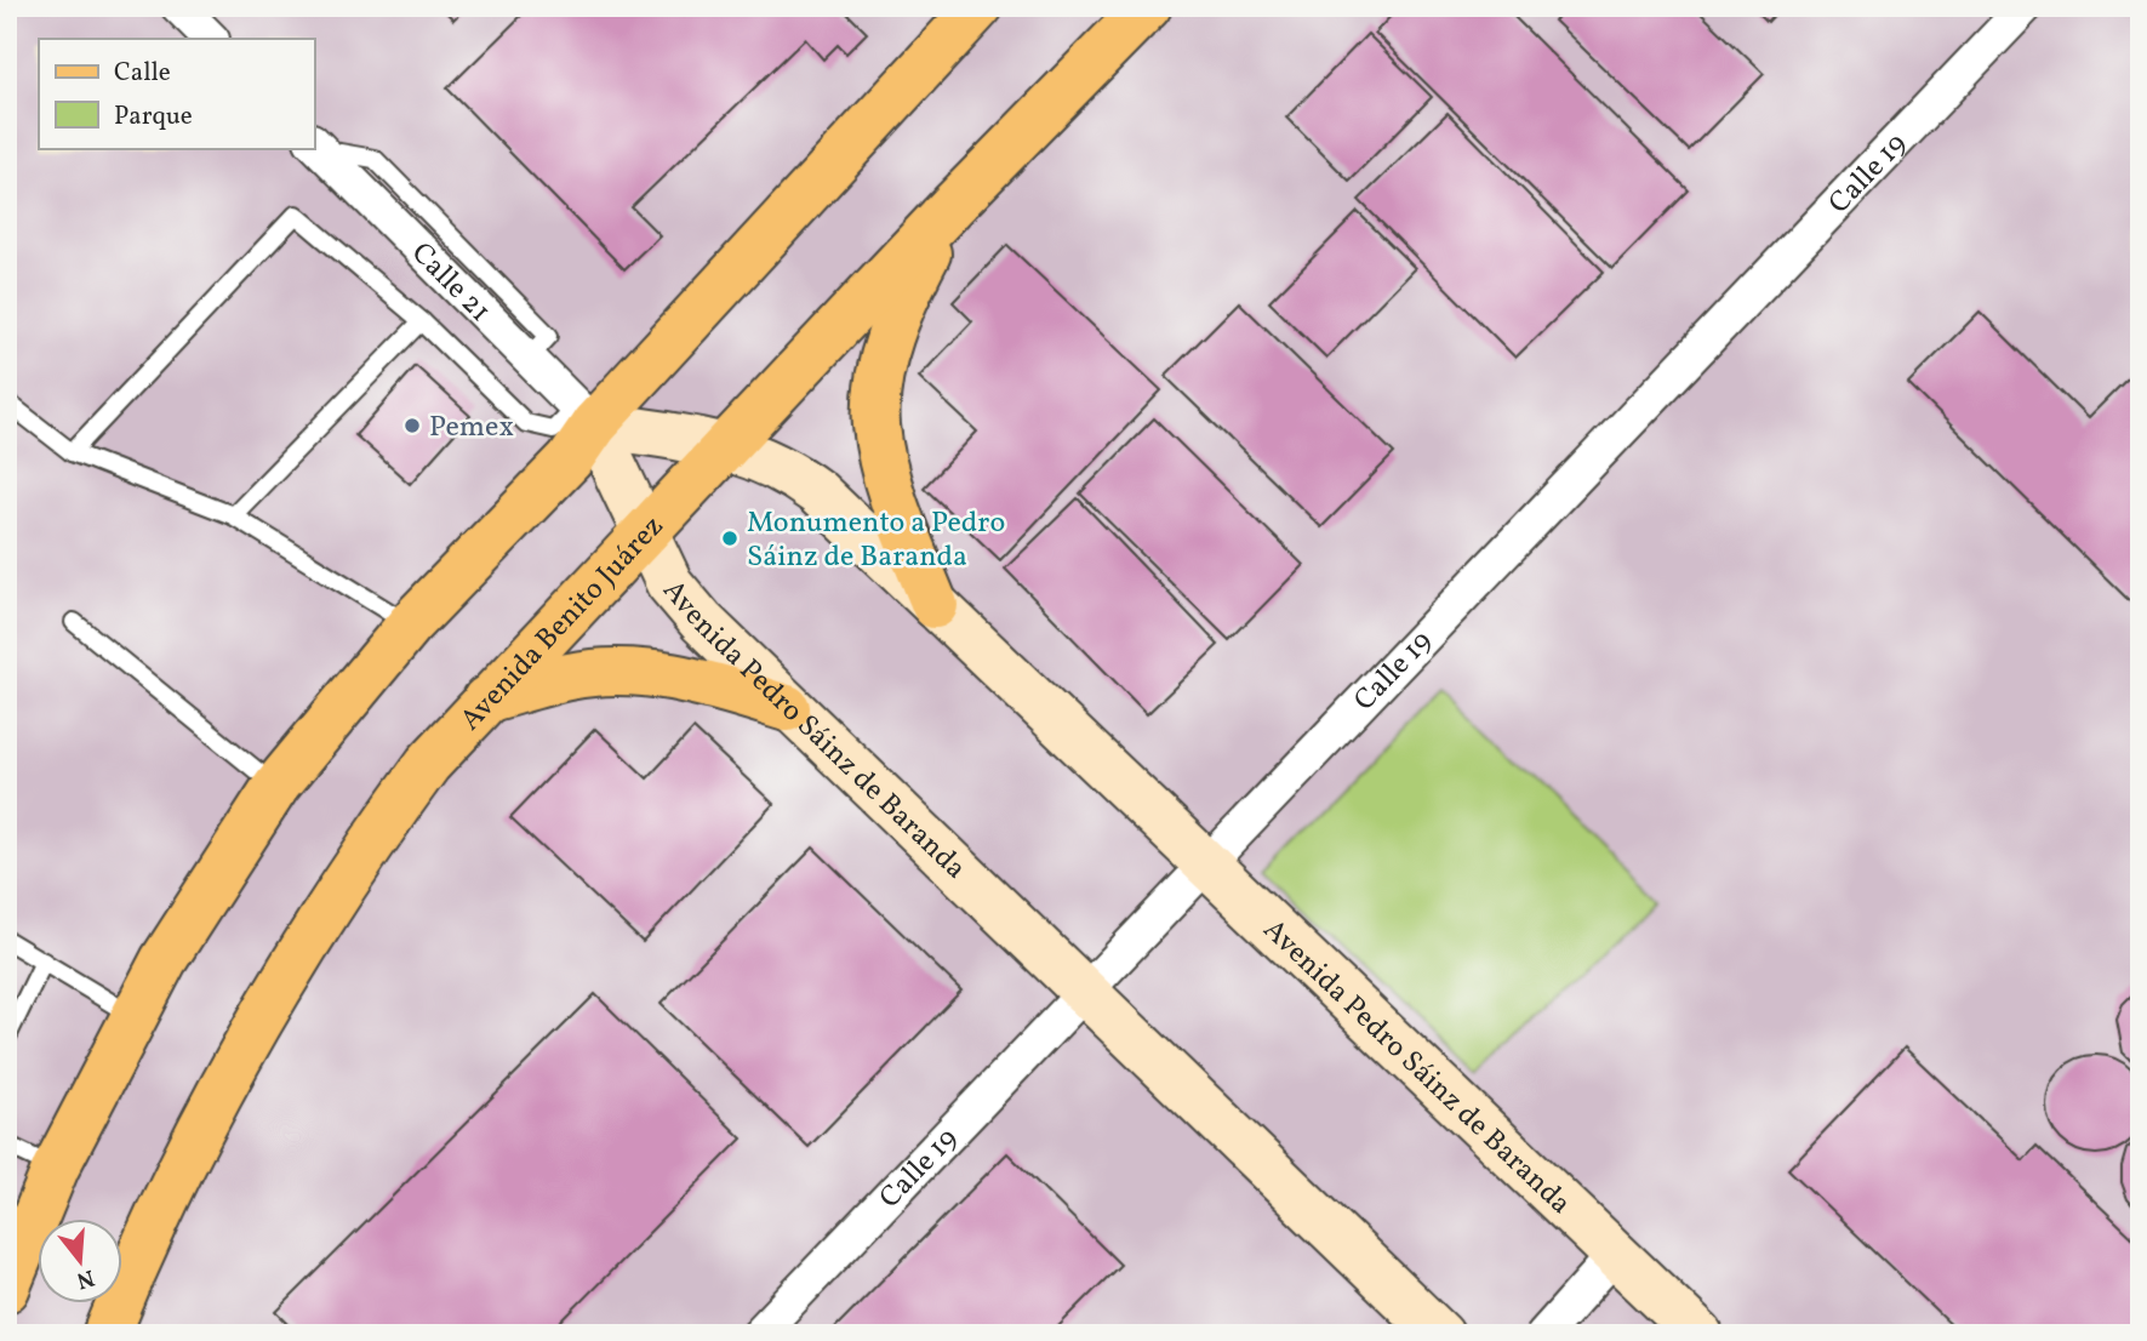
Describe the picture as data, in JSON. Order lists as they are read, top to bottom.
{
  "streets": {
    "main road": ["Avenida Benito Juárez"],
    "street": ["Calle 19", "Calle 21", "Avenida Pedro Sáinz de Baranda"]
  },
  "crossings": [
    ["Calle 19", "Avenida Pedro Sáinz de Baranda"],
    ["Calle 21", "Avenida Pedro Sáinz de Baranda"],
    ["Avenida Benito Juárez", "Avenida Pedro Sáinz de Baranda"]
  ],
  "places": ["Pemex", "Monumento a Pedro Sáinz de Baranda"],
  "legend": ["Calle", "Parque"],
  "north": "bottom"
}
